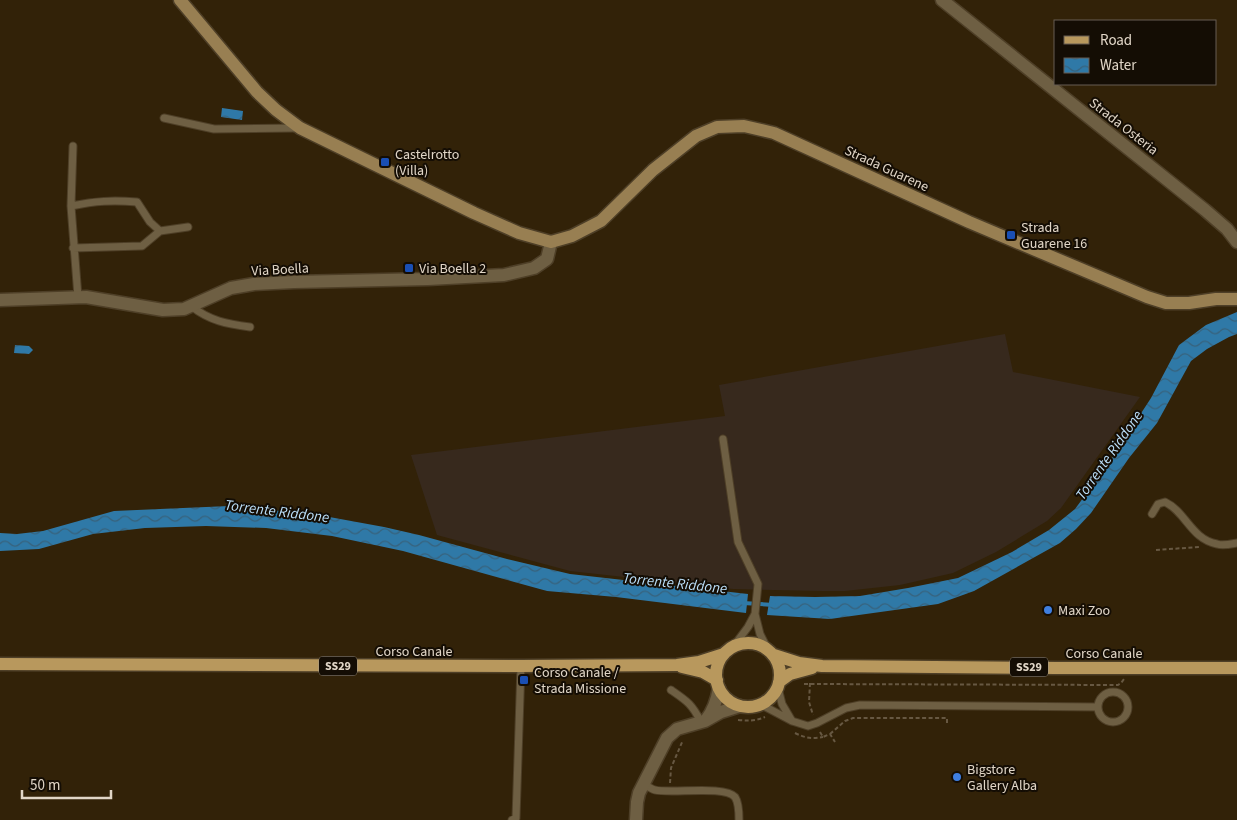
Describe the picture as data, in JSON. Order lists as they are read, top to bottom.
{
  "streets": {
    "main road": ["Strada Guarene", "Corso Canale", "SS29"],
    "street": ["Strada Osteria", "Via Boella"]
  },
  "crossings": [
    ["Strada Guarene", "Via Boella"]
  ],
  "water": ["Torrente Riddone"],
  "places": {
    "transit": [
      "Castelrotto (Villa)",
      "Strada Guarene 16",
      "Via Boella 2",
      "Corso Canale / Strada Missione"
    ],
    "other": ["Maxi Zoo", "Bigstore Gallery Alba"]
  },
  "legend": ["Road", "Water"],
  "scale_bar": "50 m"
}
